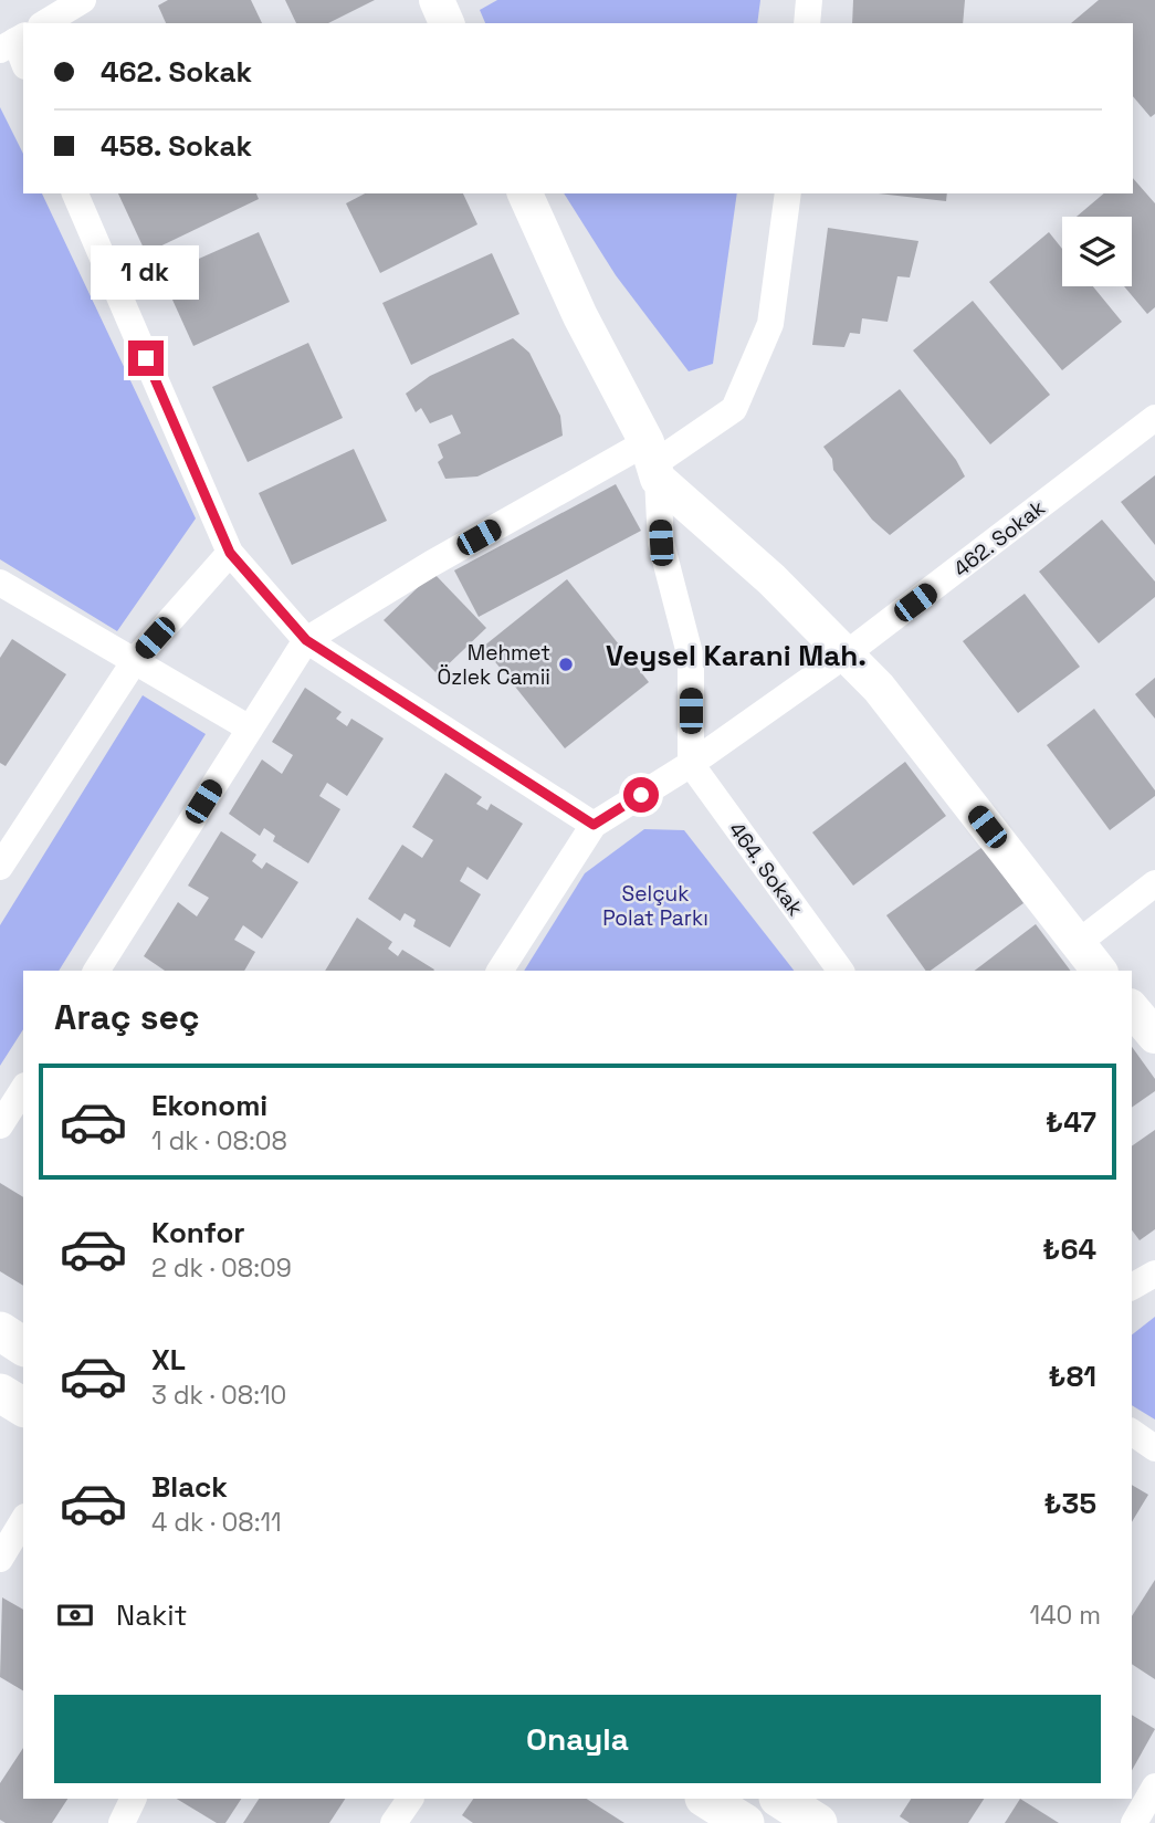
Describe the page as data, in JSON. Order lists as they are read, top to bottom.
{
  "streets": {
    "street": ["462. Sokak", "464. Sokak"]
  },
  "crossings": [
    ["462. Sokak", "464. Sokak"]
  ],
  "districts": ["Veysel Karani Mah."],
  "parks": ["Selçuk Polat Parkı"],
  "places": ["Mehmet Özlek Camii"],
  "page": {
    "banner": ["462. Sokak", "458. Sokak"],
    "bubble": "1 dk",
    "heading": "Araç seç",
    "list": [
      {
        "name": "Ekonomi",
        "note": "1 dk · 08:08",
        "value": "₺47"
      },
      {
        "name": "Konfor",
        "note": "2 dk · 08:09",
        "value": "₺64"
      },
      {
        "name": "XL",
        "note": "3 dk · 08:10",
        "value": "₺81"
      },
      {
        "name": "Black",
        "note": "4 dk · 08:11",
        "value": "₺35"
      }
    ],
    "pay": ["Nakit", "140 m"],
    "buttons": "Onayla"
  }
}
